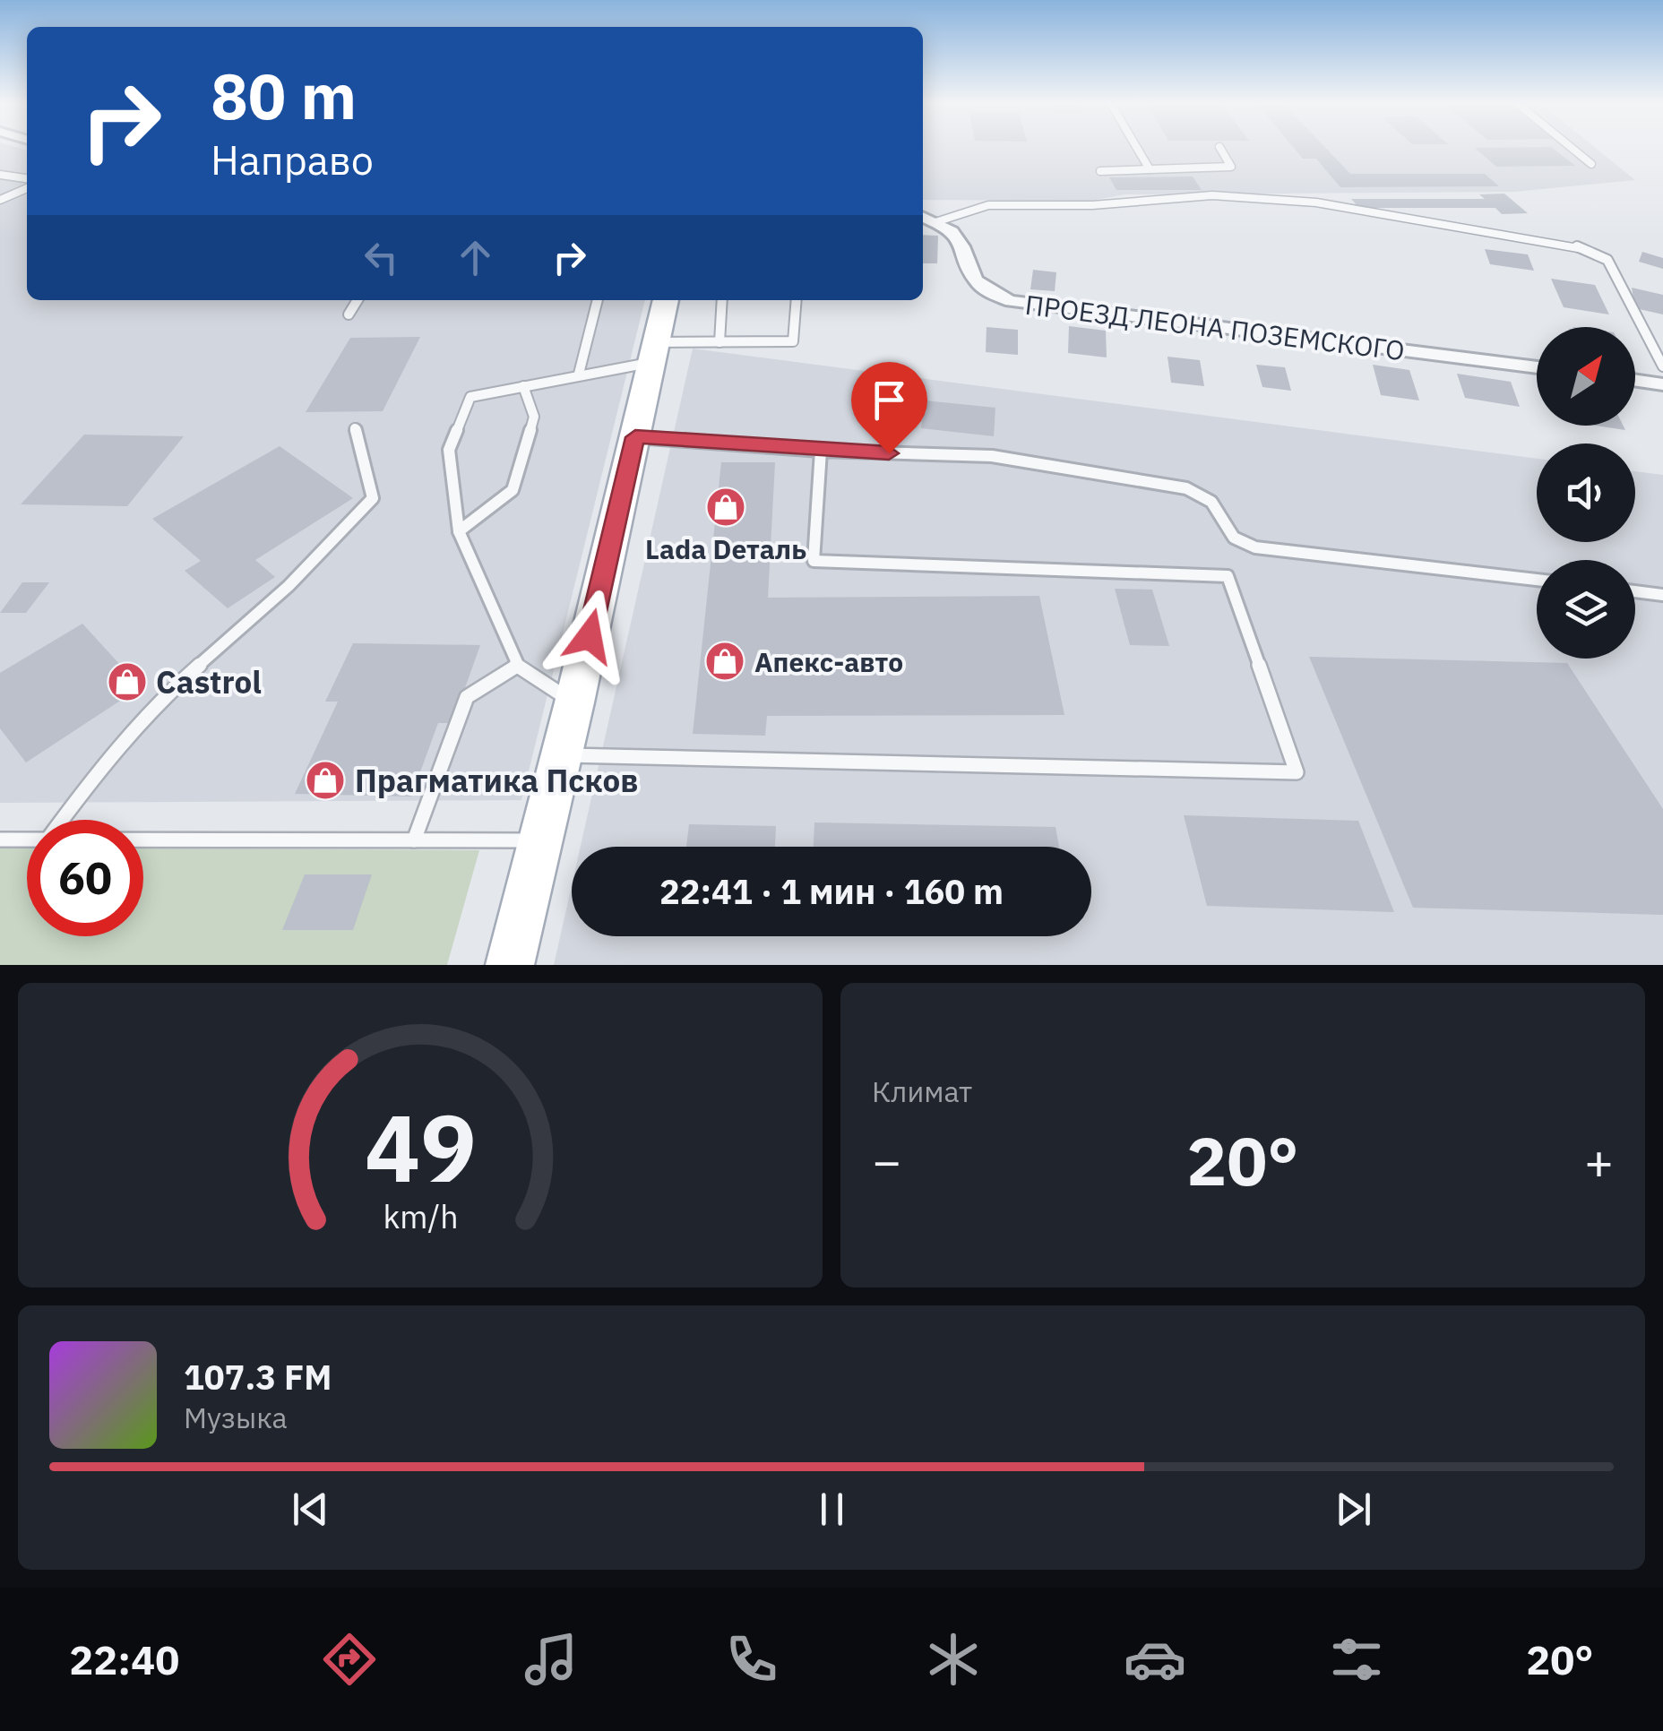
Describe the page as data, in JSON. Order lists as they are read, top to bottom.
{
  "streets": {
    "street": ["ПРОЕЗД ЛЕОНА ПОЗЕМСКОГО"]
  },
  "places": {
    "shop": [
      "Lada Dеталь",
      "Апекс-авто",
      "Castrol",
      "Прагматика Псков"
    ]
  },
  "north": "top right",
  "page": {
    "turn": ["80 m", "Направо"],
    "limit": "60",
    "trip": "22:41 · 1 мин · 160 m",
    "tile": "Климат",
    "heat": ["−", "20°", "+"],
    "song": ["107.3 FM", "Музыка"],
    "tabs": ["22:40", "20°"],
    "gauge": ["49", "km/h"]
  }
}
